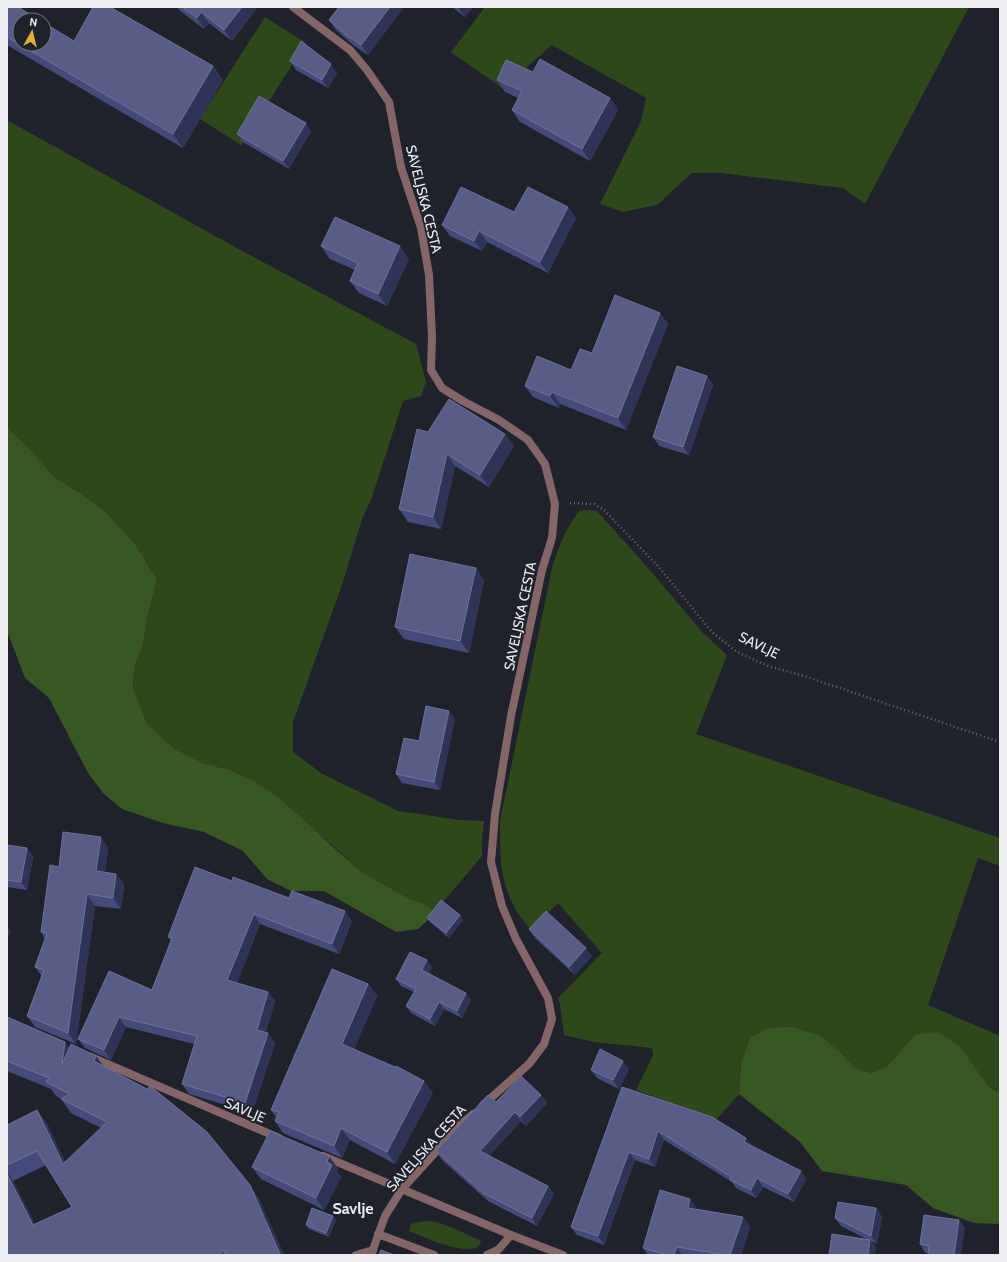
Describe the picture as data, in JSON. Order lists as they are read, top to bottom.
{
  "streets": {
    "street": ["SAVELJSKA CESTA", "SAVLJE"]
  },
  "crossings": [
    ["SAVELJSKA CESTA", "SAVLJE"]
  ],
  "districts": ["Savlje"],
  "north": "top"
}
